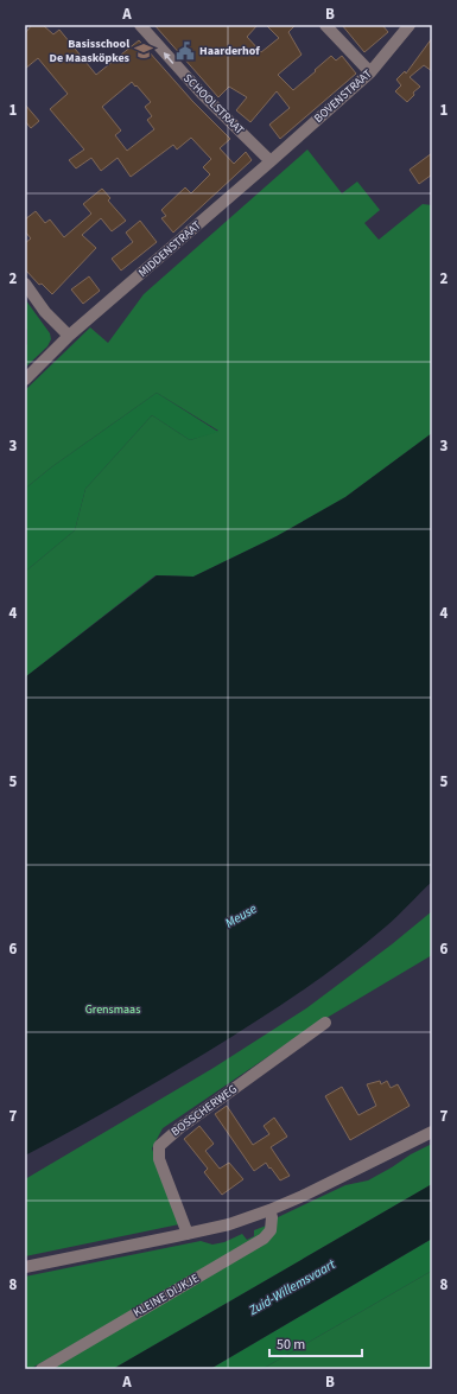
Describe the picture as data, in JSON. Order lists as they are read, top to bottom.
{
  "streets": {
    "street": [
      "BOVENSTRAAT",
      "SCHOOLSTRAAT",
      "MIDDENSTRAAT",
      "BOSSCHERWEG",
      "KLEINE DIJKJE"
    ]
  },
  "crossings": [
    ["BOVENSTRAAT", "SCHOOLSTRAAT"],
    ["BOVENSTRAAT", "MIDDENSTRAAT"],
    ["SCHOOLSTRAAT", "MIDDENSTRAAT"]
  ],
  "one_way": ["SCHOOLSTRAAT"],
  "water": ["Meuse", "Zuid-Willemsvaart"],
  "parks": ["Grensmaas"],
  "places": {
    "school or university": ["Basisschool De Maasköpkes"],
    "public building": ["Haarderhof"]
  },
  "scale_bar": "50 m",
  "grid": {
    "columns": ["A", "B"],
    "rows": [
      "1",
      "2",
      "3",
      "4",
      "5",
      "6",
      "7",
      "8"
    ]
  }
}
